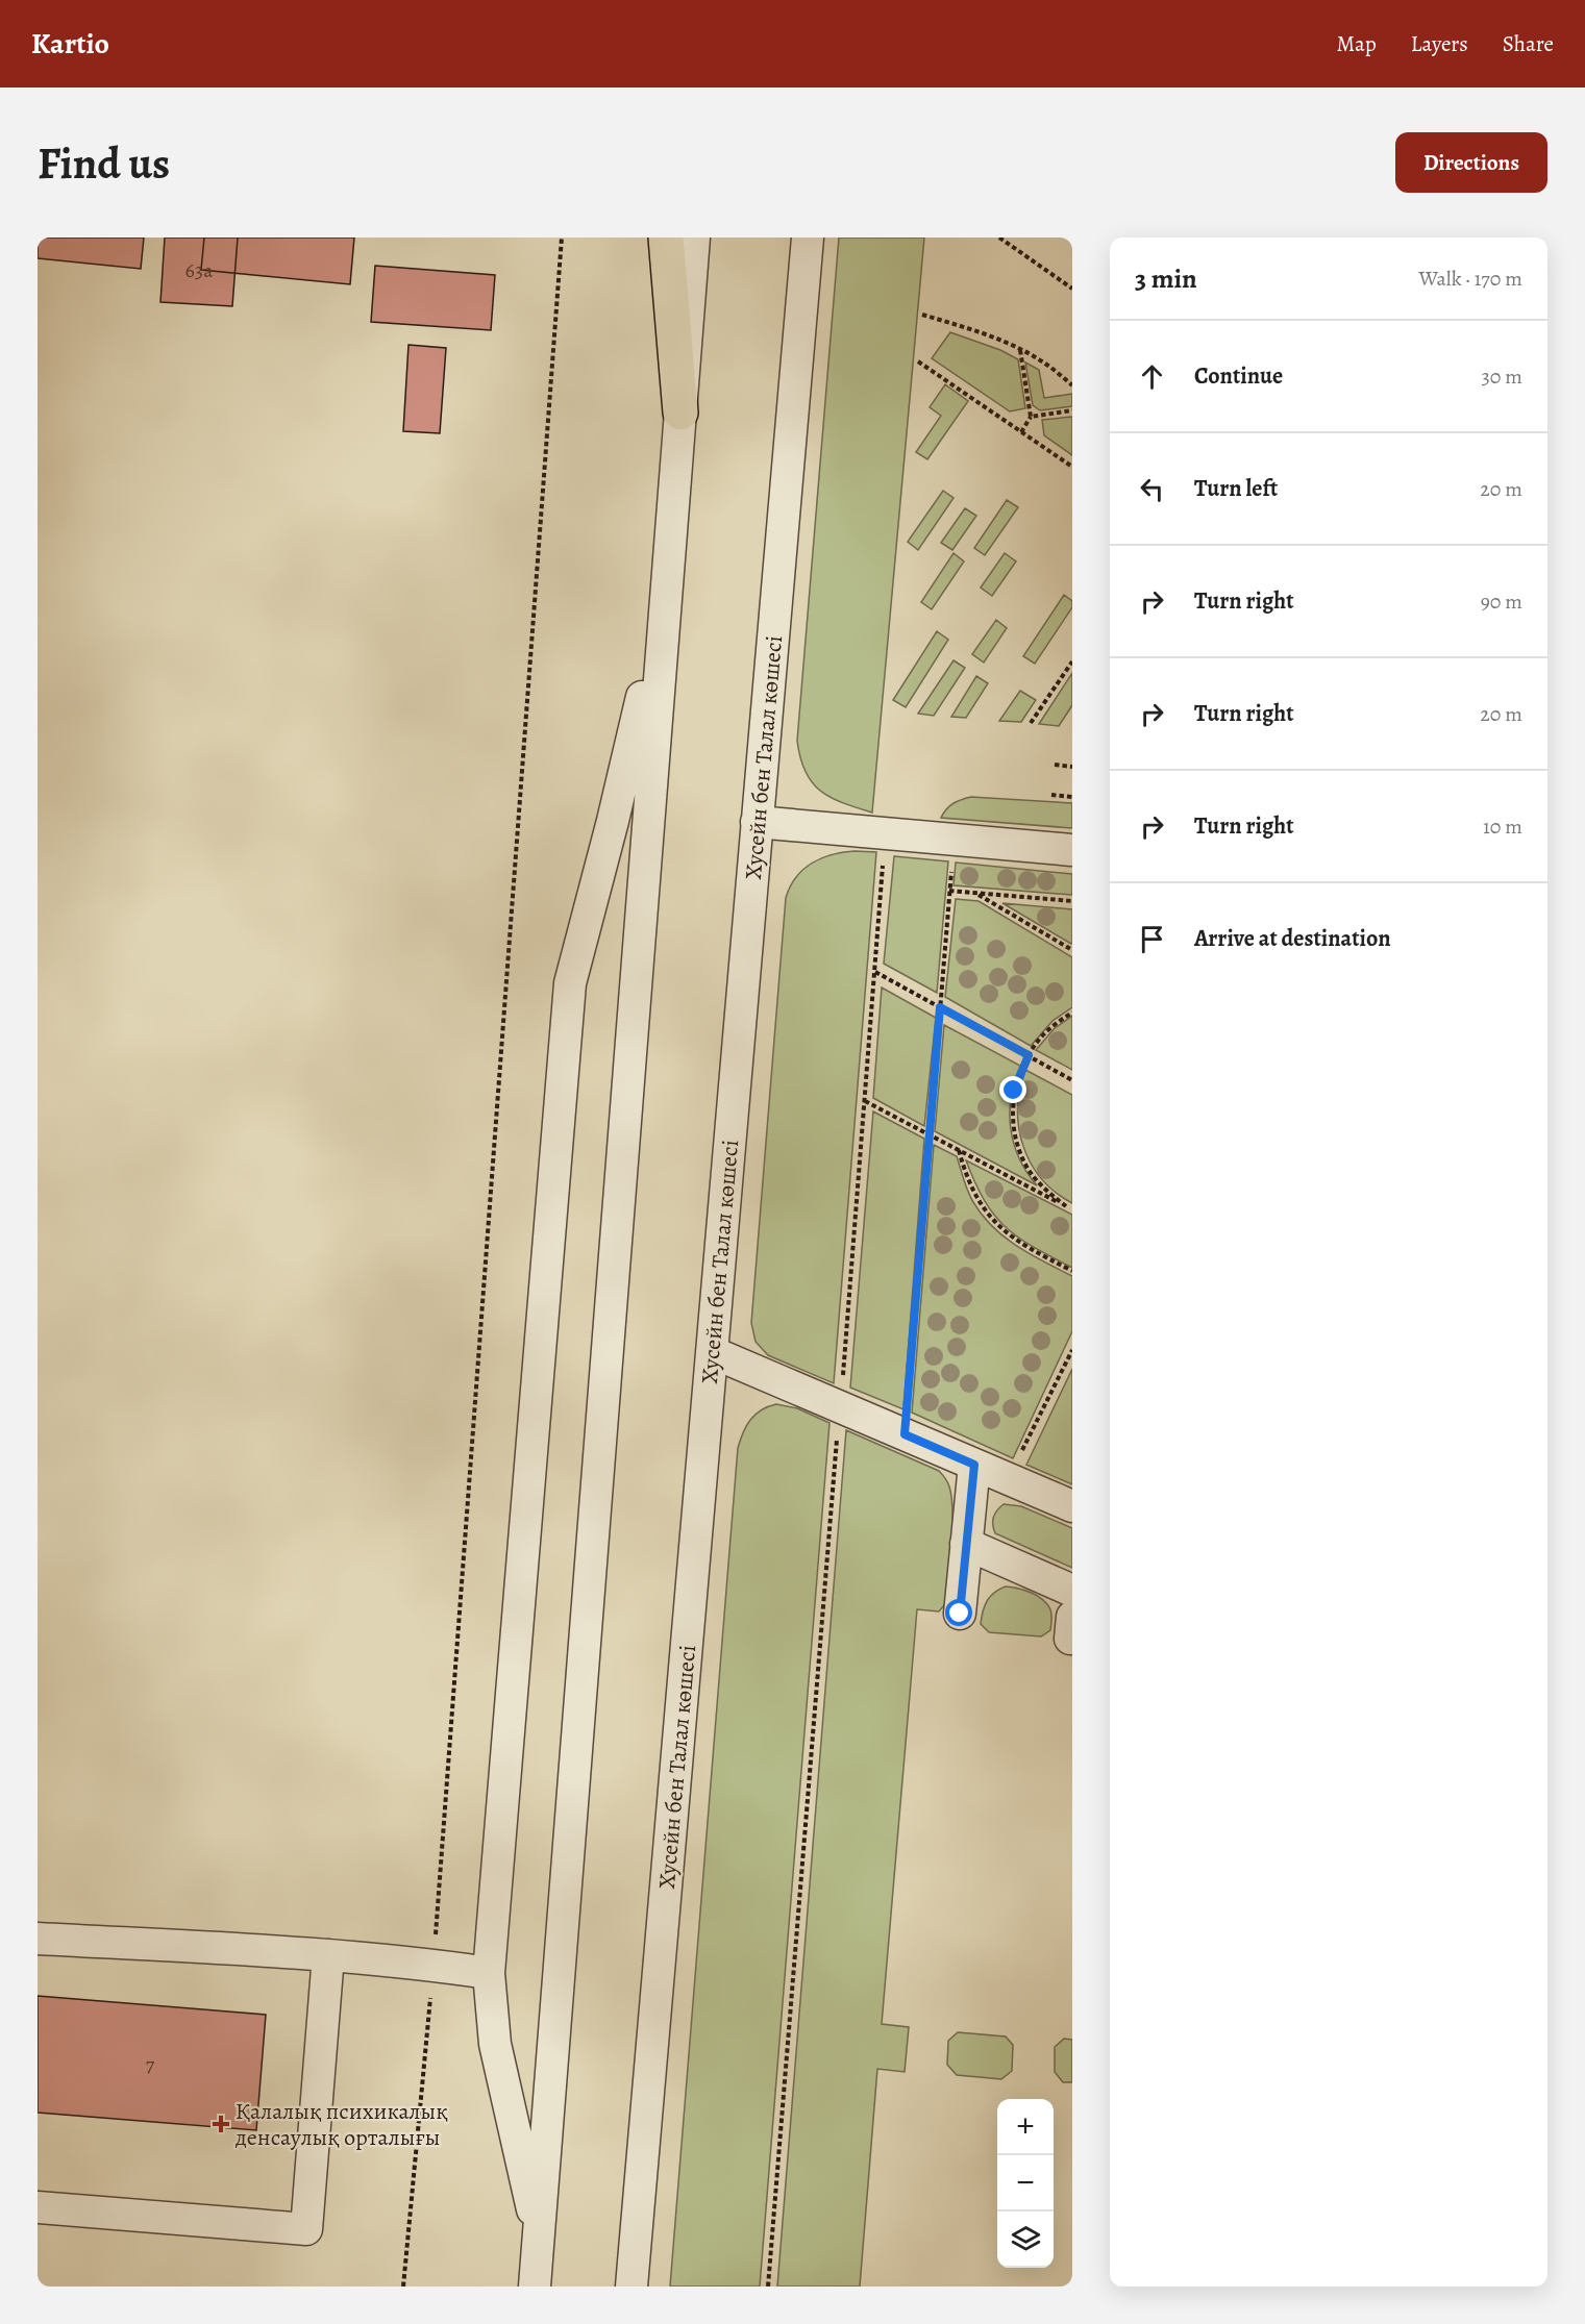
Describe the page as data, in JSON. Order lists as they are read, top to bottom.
{
  "streets": {
    "street": ["Хусейн бен Талал көшесі"]
  },
  "places": {
    "health": ["Қалалық психикалық денсаулық орталығы"]
  },
  "house_numbers": ["63а", "7"],
  "page": {
    "header": "Kartio",
    "nav": ["Map", "Layers", "Share"],
    "buttons": "Directions",
    "title": "Find us",
    "heading": ["3 min", "Walk · 170 m"],
    "list": [
      ["Continue", "30 m"],
      ["Turn left", "20 m"],
      ["Turn right", "90 m"],
      ["Turn right", "20 m"],
      ["Turn right", "10 m"],
      "Arrive at destination"
    ],
    "map_buttons": ["+", "−"]
  }
}
